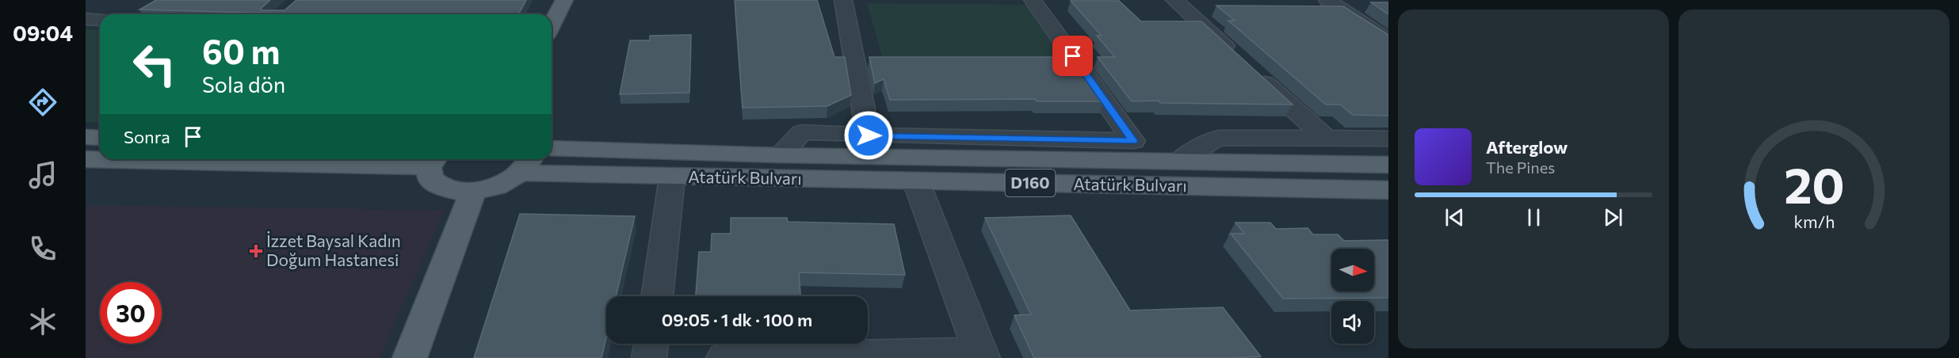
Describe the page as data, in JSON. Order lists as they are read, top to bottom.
{
  "streets": {
    "main road": ["Atatürk Bulvarı", "D160"]
  },
  "places": {
    "health": ["İzzet Baysal Kadın Doğum Hastanesi"]
  },
  "north": "right",
  "page": {
    "tabs": "09:04",
    "turn": ["60 m", "Sola dön"],
    "then": "Sonra",
    "song": ["Afterglow", "The Pines"],
    "limit": "30",
    "trip": "09:05 · 1 dk · 100 m",
    "gauge": ["20", "km/h"]
  }
}
